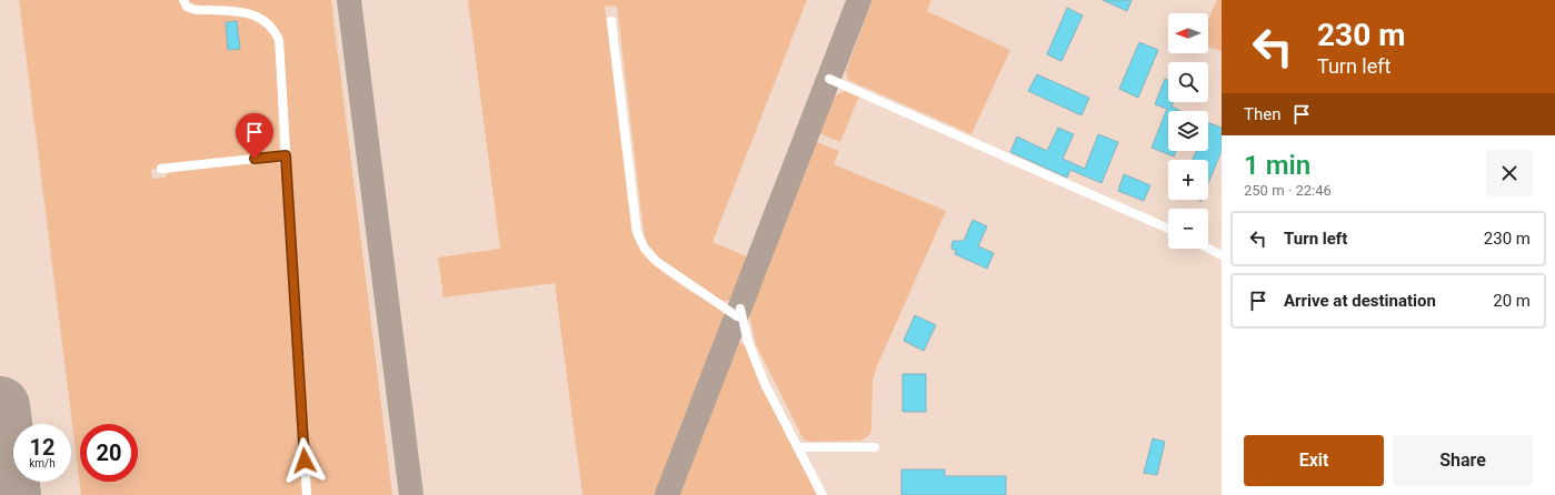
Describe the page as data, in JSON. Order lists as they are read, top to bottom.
{
  "north": "left",
  "page": {
    "turn": ["230 m", "Turn left"],
    "map_buttons": ["+", "−"],
    "then": "Then",
    "heading": ["1 min", "250 m · 22:46"],
    "list": [
      {
        "name": "Turn left",
        "value": "230 m"
      },
      {
        "name": "Arrive at destination",
        "value": "20 m"
      }
    ],
    "speed": "12 km/h",
    "limit": "20",
    "buttons": ["Exit", "Share"]
  }
}
